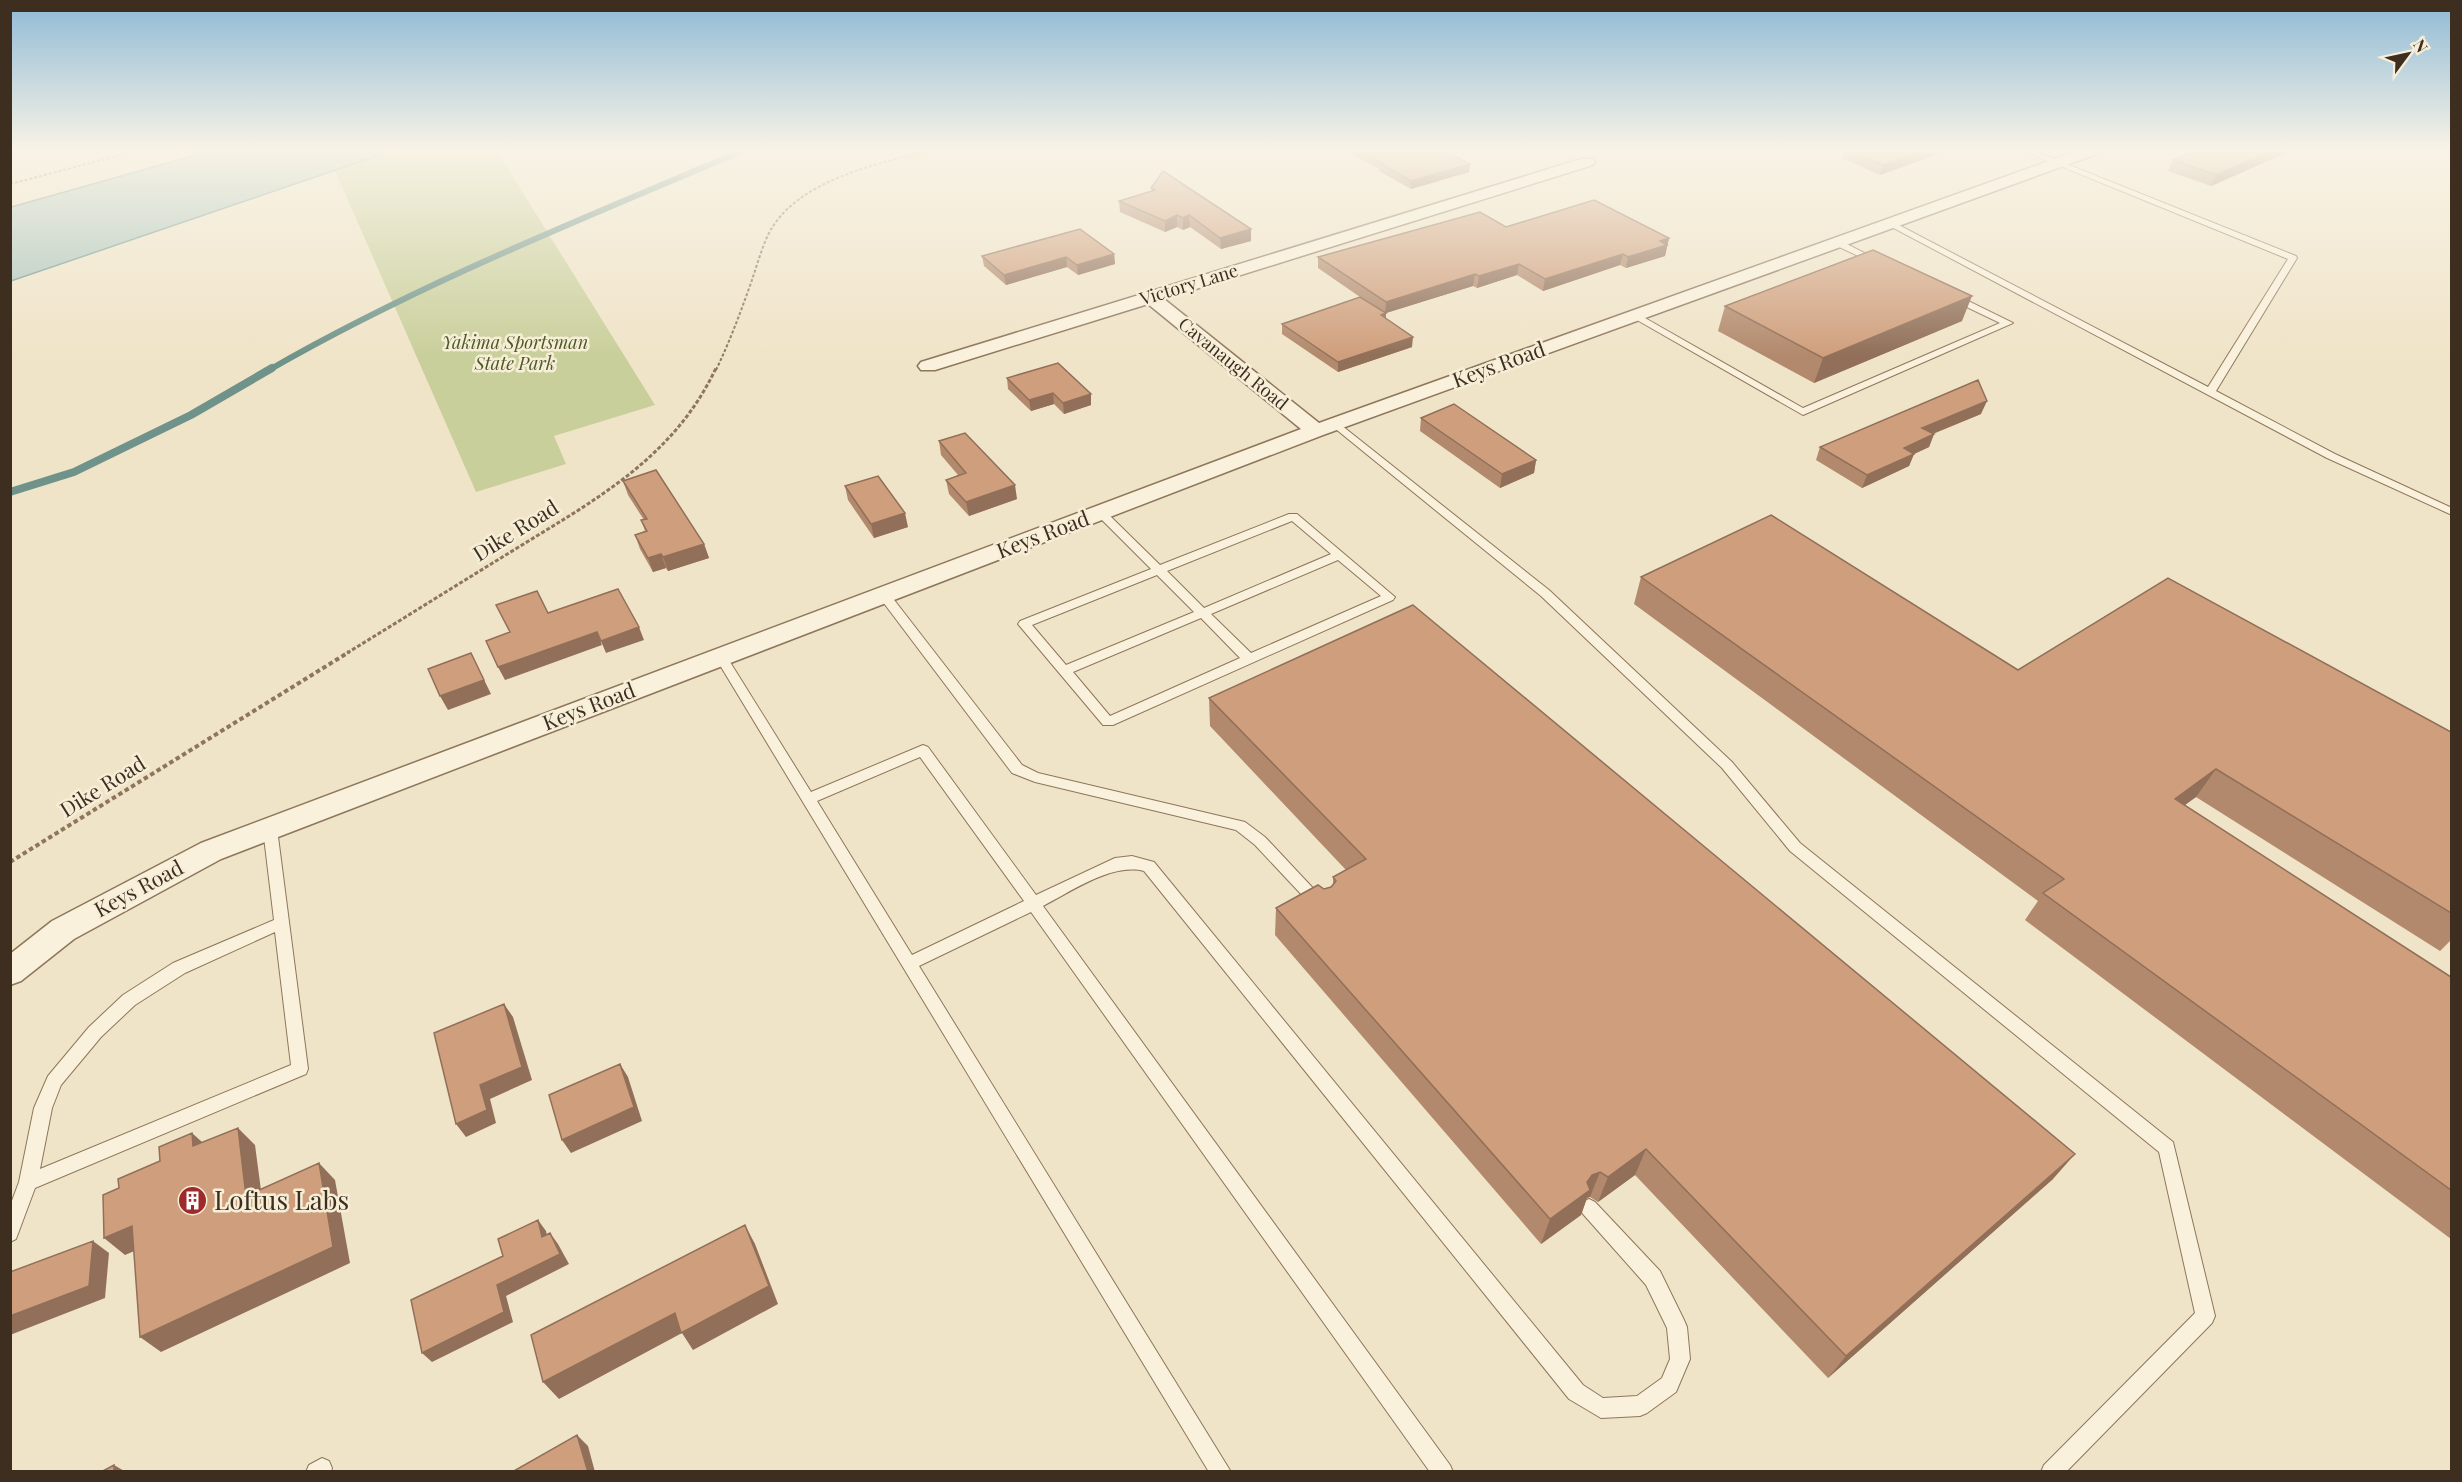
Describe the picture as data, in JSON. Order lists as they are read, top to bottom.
{
  "streets": {
    "street": ["Victory Lane", "Cavanaugh Road", "Keys Road"],
    "path": ["Dike Road"]
  },
  "crossings": [
    ["Victory Lane", "Cavanaugh Road"],
    ["Cavanaugh Road", "Keys Road"]
  ],
  "parks": ["Yakima Sportsman State Park"],
  "places": {
    "building": ["Loftus Labs"]
  },
  "north": "top right"
}
